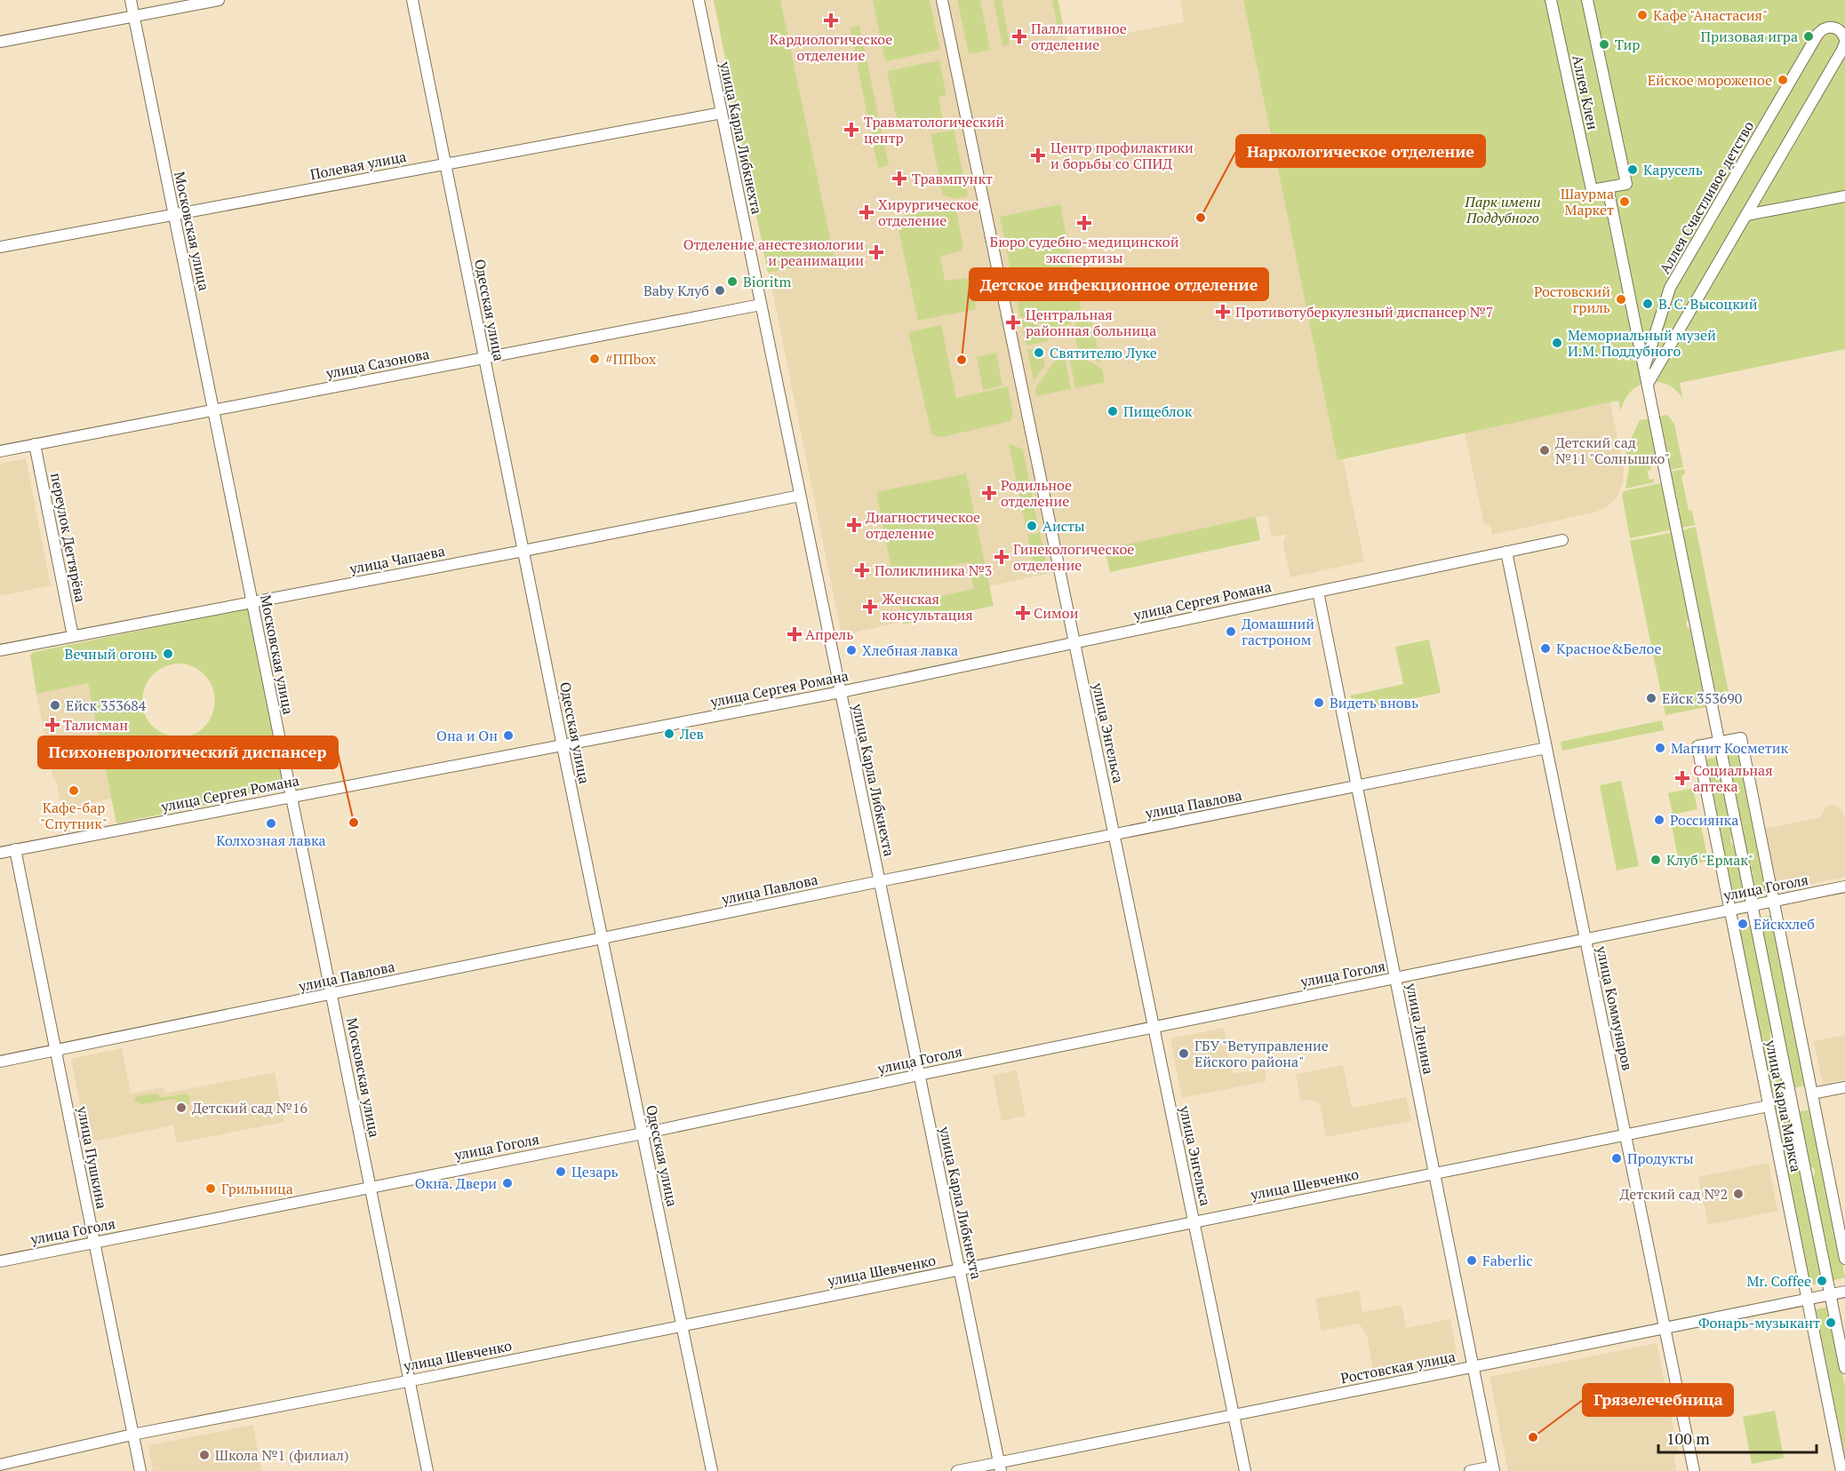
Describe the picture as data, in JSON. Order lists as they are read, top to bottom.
{
  "streets": {
    "street": [
      "Аллея Клен",
      "улица Карла Либкнехта",
      "Полевая улица",
      "Аллея Счастливое детство",
      "Московская улица",
      "Одесская улица",
      "улица Сазонова",
      "переулок Дегтярёва",
      "улица Чапаева",
      "улица Сергея Романа",
      "улица Энгельса",
      "улица Павлова",
      "улица Гоголя",
      "улица Коммунаров",
      "улица Ленина",
      "улица Карла Маркса",
      "улица Пушкина",
      "улица Шевченко",
      "Ростовская улица"
    ]
  },
  "crossings": [
    ["улица Карла Либкнехта", "Полевая улица"],
    ["улица Карла Либкнехта", "улица Сазонова"],
    ["улица Карла Либкнехта", "улица Чапаева"],
    ["улица Карла Либкнехта", "улица Сергея Романа"],
    ["улица Карла Либкнехта", "улица Павлова"],
    ["улица Карла Либкнехта", "улица Гоголя"],
    ["улица Карла Либкнехта", "улица Шевченко"],
    ["улица Карла Либкнехта", "Ростовская улица"],
    ["Полевая улица", "Московская улица"],
    ["Полевая улица", "Одесская улица"],
    ["Московская улица", "улица Сазонова"],
    ["Московская улица", "улица Чапаева"],
    ["Московская улица", "улица Сергея Романа"],
    ["Московская улица", "улица Павлова"],
    ["Московская улица", "улица Гоголя"],
    ["Московская улица", "улица Шевченко"],
    ["Одесская улица", "улица Сазонова"],
    ["Одесская улица", "улица Чапаева"],
    ["Одесская улица", "улица Сергея Романа"],
    ["Одесская улица", "улица Павлова"],
    ["Одесская улица", "улица Гоголя"],
    ["Одесская улица", "улица Шевченко"],
    ["улица Сазонова", "переулок Дегтярёва"],
    ["переулок Дегтярёва", "улица Чапаева"],
    ["улица Сергея Романа", "улица Энгельса"],
    ["улица Сергея Романа", "улица Коммунаров"],
    ["улица Сергея Романа", "улица Ленина"],
    ["улица Сергея Романа", "улица Пушкина"],
    ["улица Энгельса", "улица Павлова"],
    ["улица Энгельса", "улица Гоголя"],
    ["улица Энгельса", "улица Шевченко"],
    ["улица Энгельса", "Ростовская улица"],
    ["улица Павлова", "улица Коммунаров"],
    ["улица Павлова", "улица Ленина"],
    ["улица Павлова", "улица Пушкина"],
    ["улица Гоголя", "улица Коммунаров"],
    ["улица Гоголя", "улица Ленина"],
    ["улица Гоголя", "улица Карла Маркса"],
    ["улица Гоголя", "улица Пушкина"],
    ["улица Коммунаров", "улица Шевченко"],
    ["улица Коммунаров", "Ростовская улица"],
    ["улица Ленина", "улица Шевченко"],
    ["улица Ленина", "Ростовская улица"],
    ["улица Карла Маркса", "улица Шевченко"],
    ["улица Карла Маркса", "Ростовская улица"],
    ["улица Пушкина", "улица Шевченко"]
  ],
  "parks": ["Парк имени Поддубного"],
  "places": {
    "other": [
      "Кафе \"Анастасия\"",
      "Призовая игра",
      "Тир",
      "Ейское мороженое",
      "Карусель",
      "Шаурма Маркет",
      "Наркологическое отделение",
      "Bioritm",
      "Baby Клуб",
      "Ростовский гриль",
      "В. С. Высоцкий",
      "Мемориальный музей И.М. Поддубного",
      "Святителю Луке",
      "#ППbox",
      "Детское инфекционное отделение",
      "Пищеблок",
      "Детский сад №11 \"Солнышко\"",
      "Аисты",
      "Домашний гастроном",
      "Красное&Белое",
      "Хлебная лавка",
      "Вечный огонь",
      "Ейск 353690",
      "Видеть вновь",
      "Ейск 353684",
      "Лев",
      "Она и Он",
      "Магнит Косметик",
      "Кафе-бар \"Спутник\"",
      "Россиянка",
      "Психоневрологический диспансер",
      "Колхозная лавка",
      "Клуб \"Ермак\"",
      "Ейскхлеб",
      "ГБУ \"Ветуправление Ейского района\"",
      "Детский сад №16",
      "Продукты",
      "Цезарь",
      "Окна. Двери",
      "Грильница",
      "Детский сад №2",
      "Faberlic",
      "Mr. Coffee",
      "Фонарь-музыкант",
      "Грязелечебница",
      "Школа №1 (филиал)"
    ],
    "health": [
      "Кардиологическое отделение",
      "Паллиативное отделение",
      "Травматологический центр",
      "Центр профилактики и борьбы со СПИД",
      "Травмпункт",
      "Хирургическое отделение",
      "Бюро судебно-медицинской экспертизы",
      "Отделение анестезиологии и реанимации",
      "Противотуберкулезный диспансер №7",
      "Центральная районная больница",
      "Родильное отделение",
      "Диагностическое отделение",
      "Гинекологическое отделение",
      "Поликлиника №3",
      "Женская консультация",
      "Симои",
      "Апрель",
      "Талисман",
      "Социальная аптека"
    ]
  },
  "scale_bar": "100 m"
}
